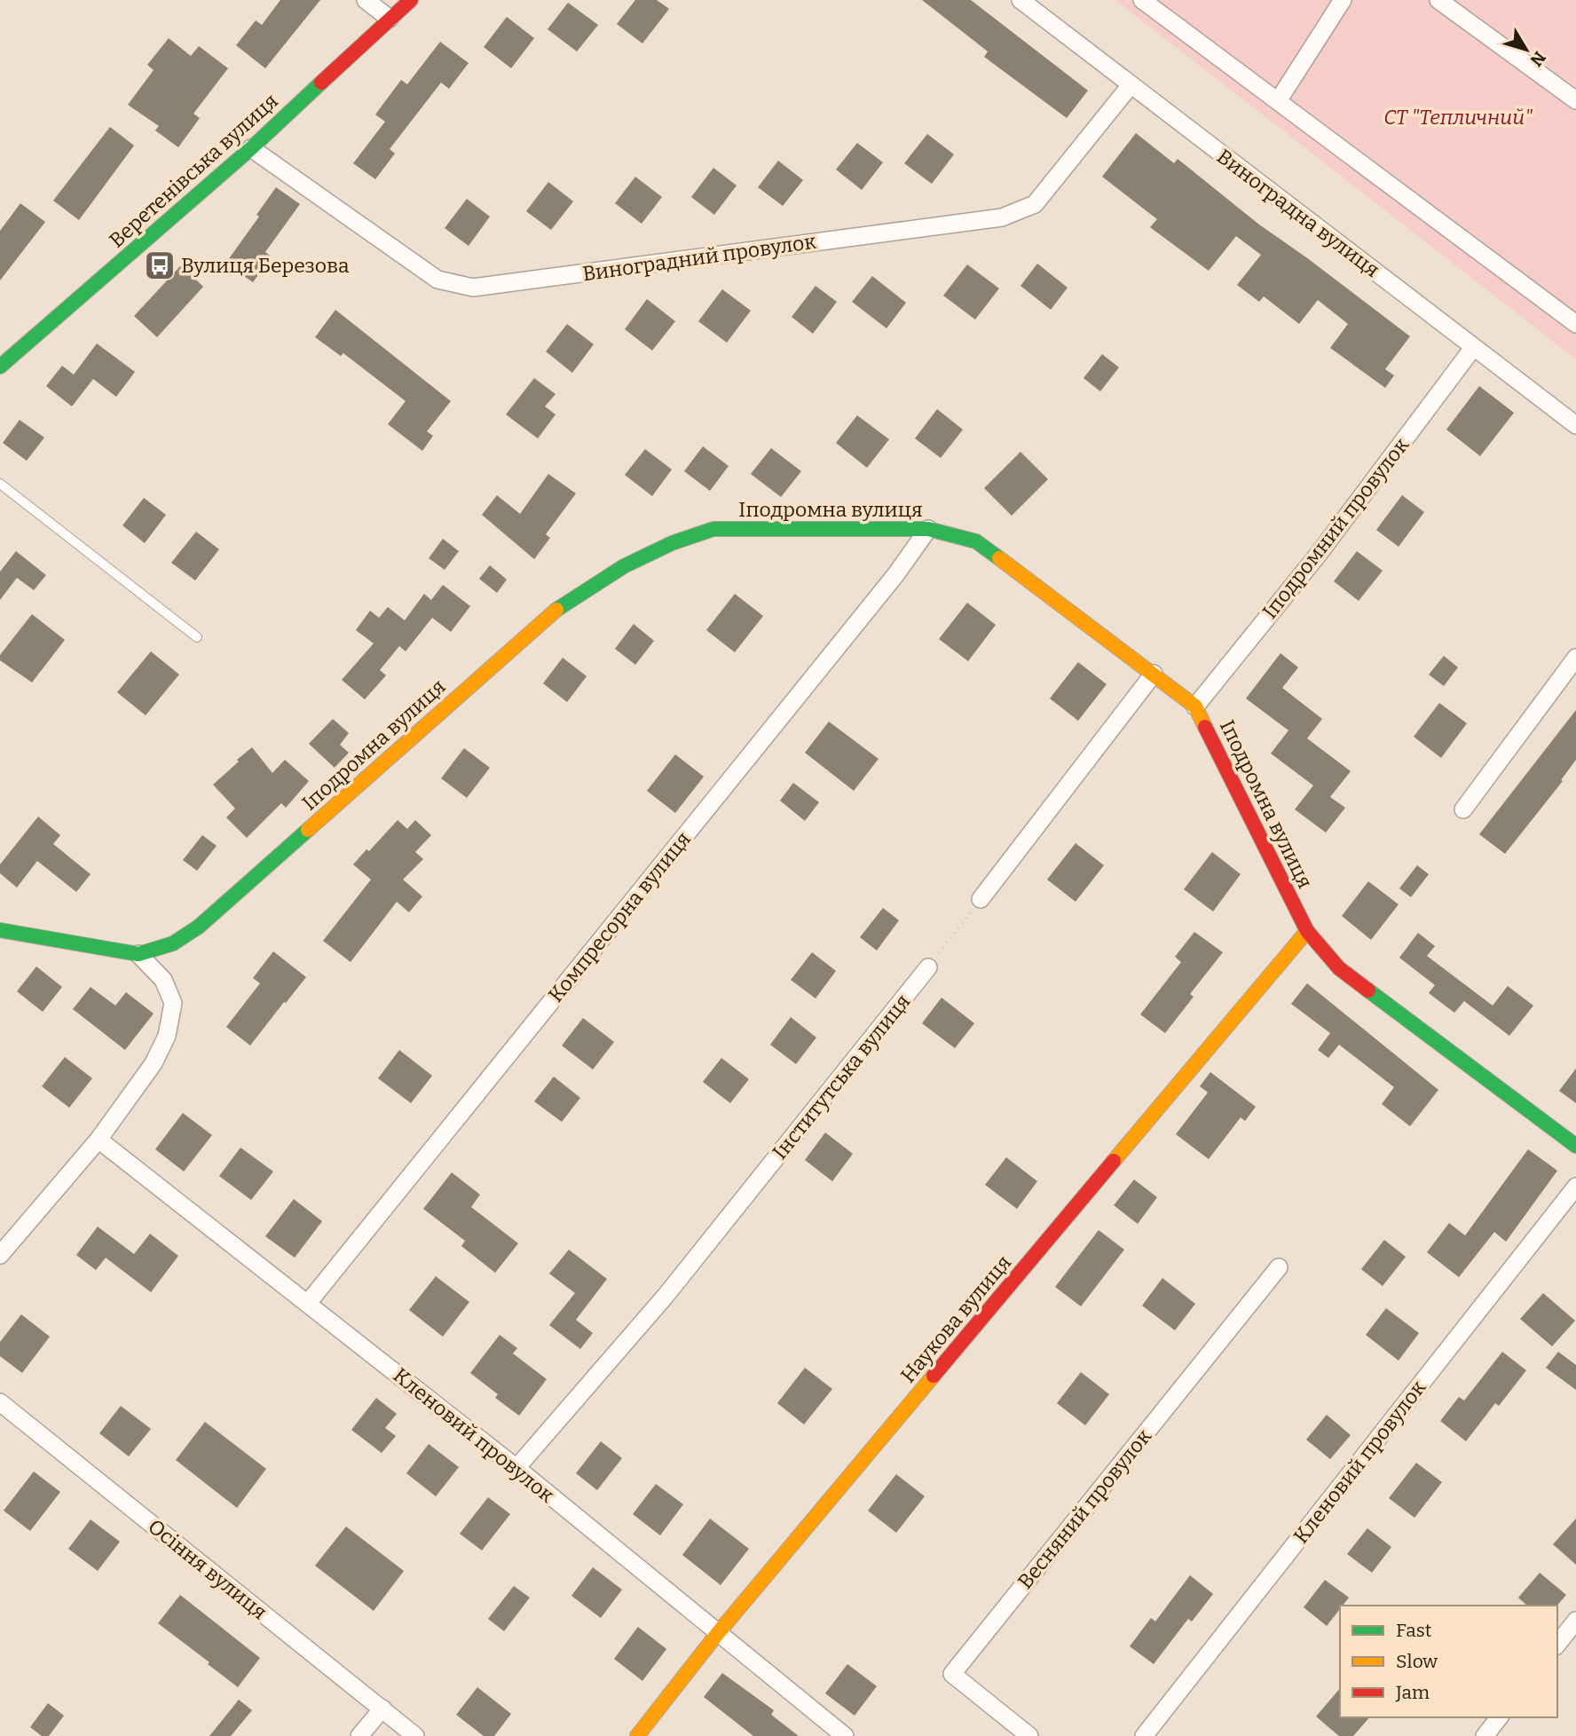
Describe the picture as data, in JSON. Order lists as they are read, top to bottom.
{
  "streets": {
    "street": [
      "Веретенівська вулиця",
      "Виноградна вулиця",
      "Виноградний провулок",
      "Іподромна вулиця",
      "Іподромний провулок",
      "Компресорна вулиця",
      "Інститутська вулиця",
      "Наукова вулиця",
      "Кленовий провулок",
      "Весняний провулок",
      "Осіння вулиця"
    ]
  },
  "crossings": [
    ["Веретенівська вулиця", "Виноградний провулок"],
    ["Виноградна вулиця", "Виноградний провулок"],
    ["Виноградна вулиця", "Іподромний провулок"],
    ["Іподромна вулиця", "Іподромний провулок"],
    ["Іподромна вулиця", "Компресорна вулиця"],
    ["Іподромна вулиця", "Наукова вулиця"],
    ["Компресорна вулиця", "Кленовий провулок"],
    ["Інститутська вулиця", "Кленовий провулок"],
    ["Наукова вулиця", "Кленовий провулок"]
  ],
  "parks": ["СТ \"Тепличний\""],
  "places": {
    "bus stop": ["Вулиця Березова"]
  },
  "legend": ["Fast", "Slow", "Jam"],
  "north": "bottom right"
}
